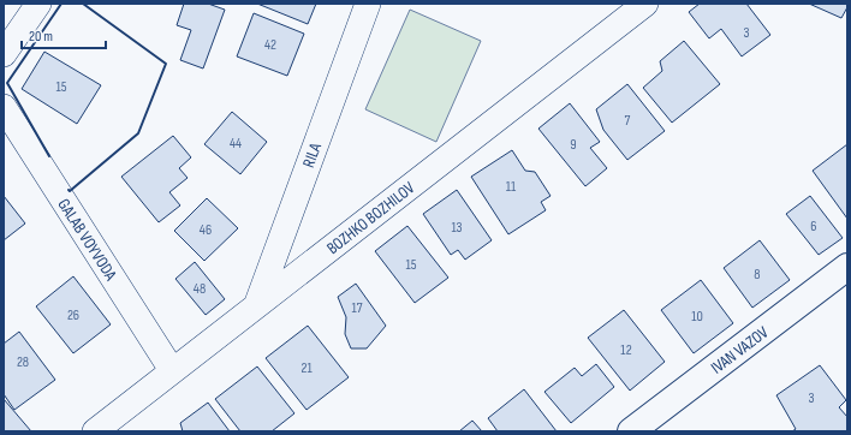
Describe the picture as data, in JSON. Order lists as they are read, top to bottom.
{
  "streets": {
    "main road": ["IVAN VAZOV"],
    "street": ["RILA", "BOZHKO BOZHILOV", "GALAB VOYVODA"]
  },
  "crossings": [
    ["RILA", "BOZHKO BOZHILOV"],
    ["BOZHKO BOZHILOV", "GALAB VOYVODA"]
  ],
  "house_numbers": [
    "3",
    "42",
    "15",
    "7",
    "44",
    "9",
    "11",
    "6",
    "13",
    "46",
    "15",
    "8",
    "48",
    "17",
    "26",
    "10",
    "12",
    "28",
    "21",
    "3"
  ],
  "scale_bar": "20 m"
}
